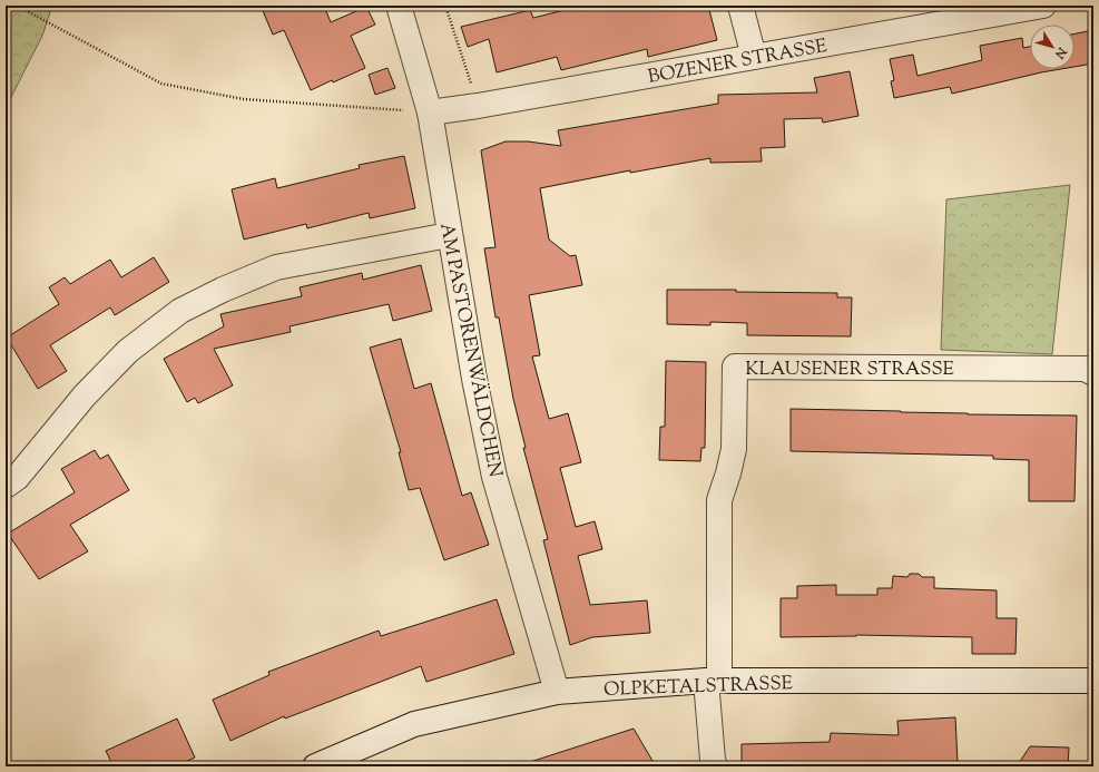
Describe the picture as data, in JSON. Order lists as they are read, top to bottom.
{
  "streets": {
    "street": [
      "BOZENER STRASSE",
      "AM PASTORENWÄLDCHEN",
      "KLAUSENER STRASSE",
      "OLPKETALSTRASSE"
    ]
  },
  "crossings": [
    ["BOZENER STRASSE", "AM PASTORENWÄLDCHEN"],
    ["AM PASTORENWÄLDCHEN", "OLPKETALSTRASSE"],
    ["KLAUSENER STRASSE", "OLPKETALSTRASSE"]
  ],
  "north": "bottom right"
}
